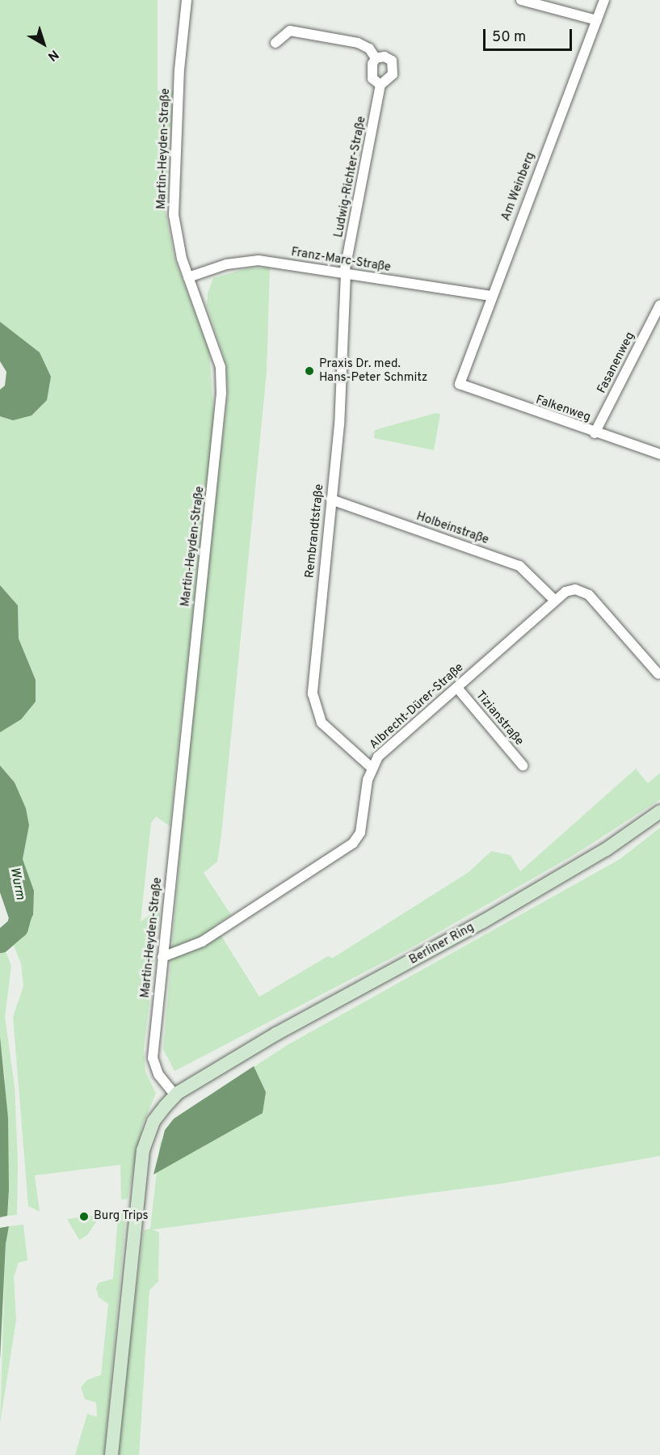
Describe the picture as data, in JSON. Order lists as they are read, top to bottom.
{
  "streets": {
    "main road": ["Berliner Ring"],
    "street": [
      "Martin-Heyden-Straße",
      "Ludwig-Richter-Straße",
      "Am Weinberg",
      "Franz-Marc-Straße",
      "Fasanenweg",
      "Falkenweg",
      "Holbeinstraße",
      "Rembrandtstraße",
      "Albrecht-Dürer-Straße",
      "Tizianstraße"
    ]
  },
  "crossings": [
    ["Martin-Heyden-Straße", "Franz-Marc-Straße"],
    ["Martin-Heyden-Straße", "Albrecht-Dürer-Straße"],
    ["Martin-Heyden-Straße", "Berliner Ring"],
    ["Ludwig-Richter-Straße", "Franz-Marc-Straße"],
    ["Ludwig-Richter-Straße", "Rembrandtstraße"],
    ["Am Weinberg", "Franz-Marc-Straße"],
    ["Am Weinberg", "Falkenweg"],
    ["Franz-Marc-Straße", "Rembrandtstraße"],
    ["Fasanenweg", "Falkenweg"],
    ["Holbeinstraße", "Rembrandtstraße"],
    ["Holbeinstraße", "Albrecht-Dürer-Straße"],
    ["Rembrandtstraße", "Albrecht-Dürer-Straße"],
    ["Albrecht-Dürer-Straße", "Tizianstraße"]
  ],
  "water": ["Wurm"],
  "places": ["Praxis Dr. med. Hans-Peter Schmitz", "Burg Trips"],
  "scale_bar": "50 m",
  "north": "bottom right"
}
